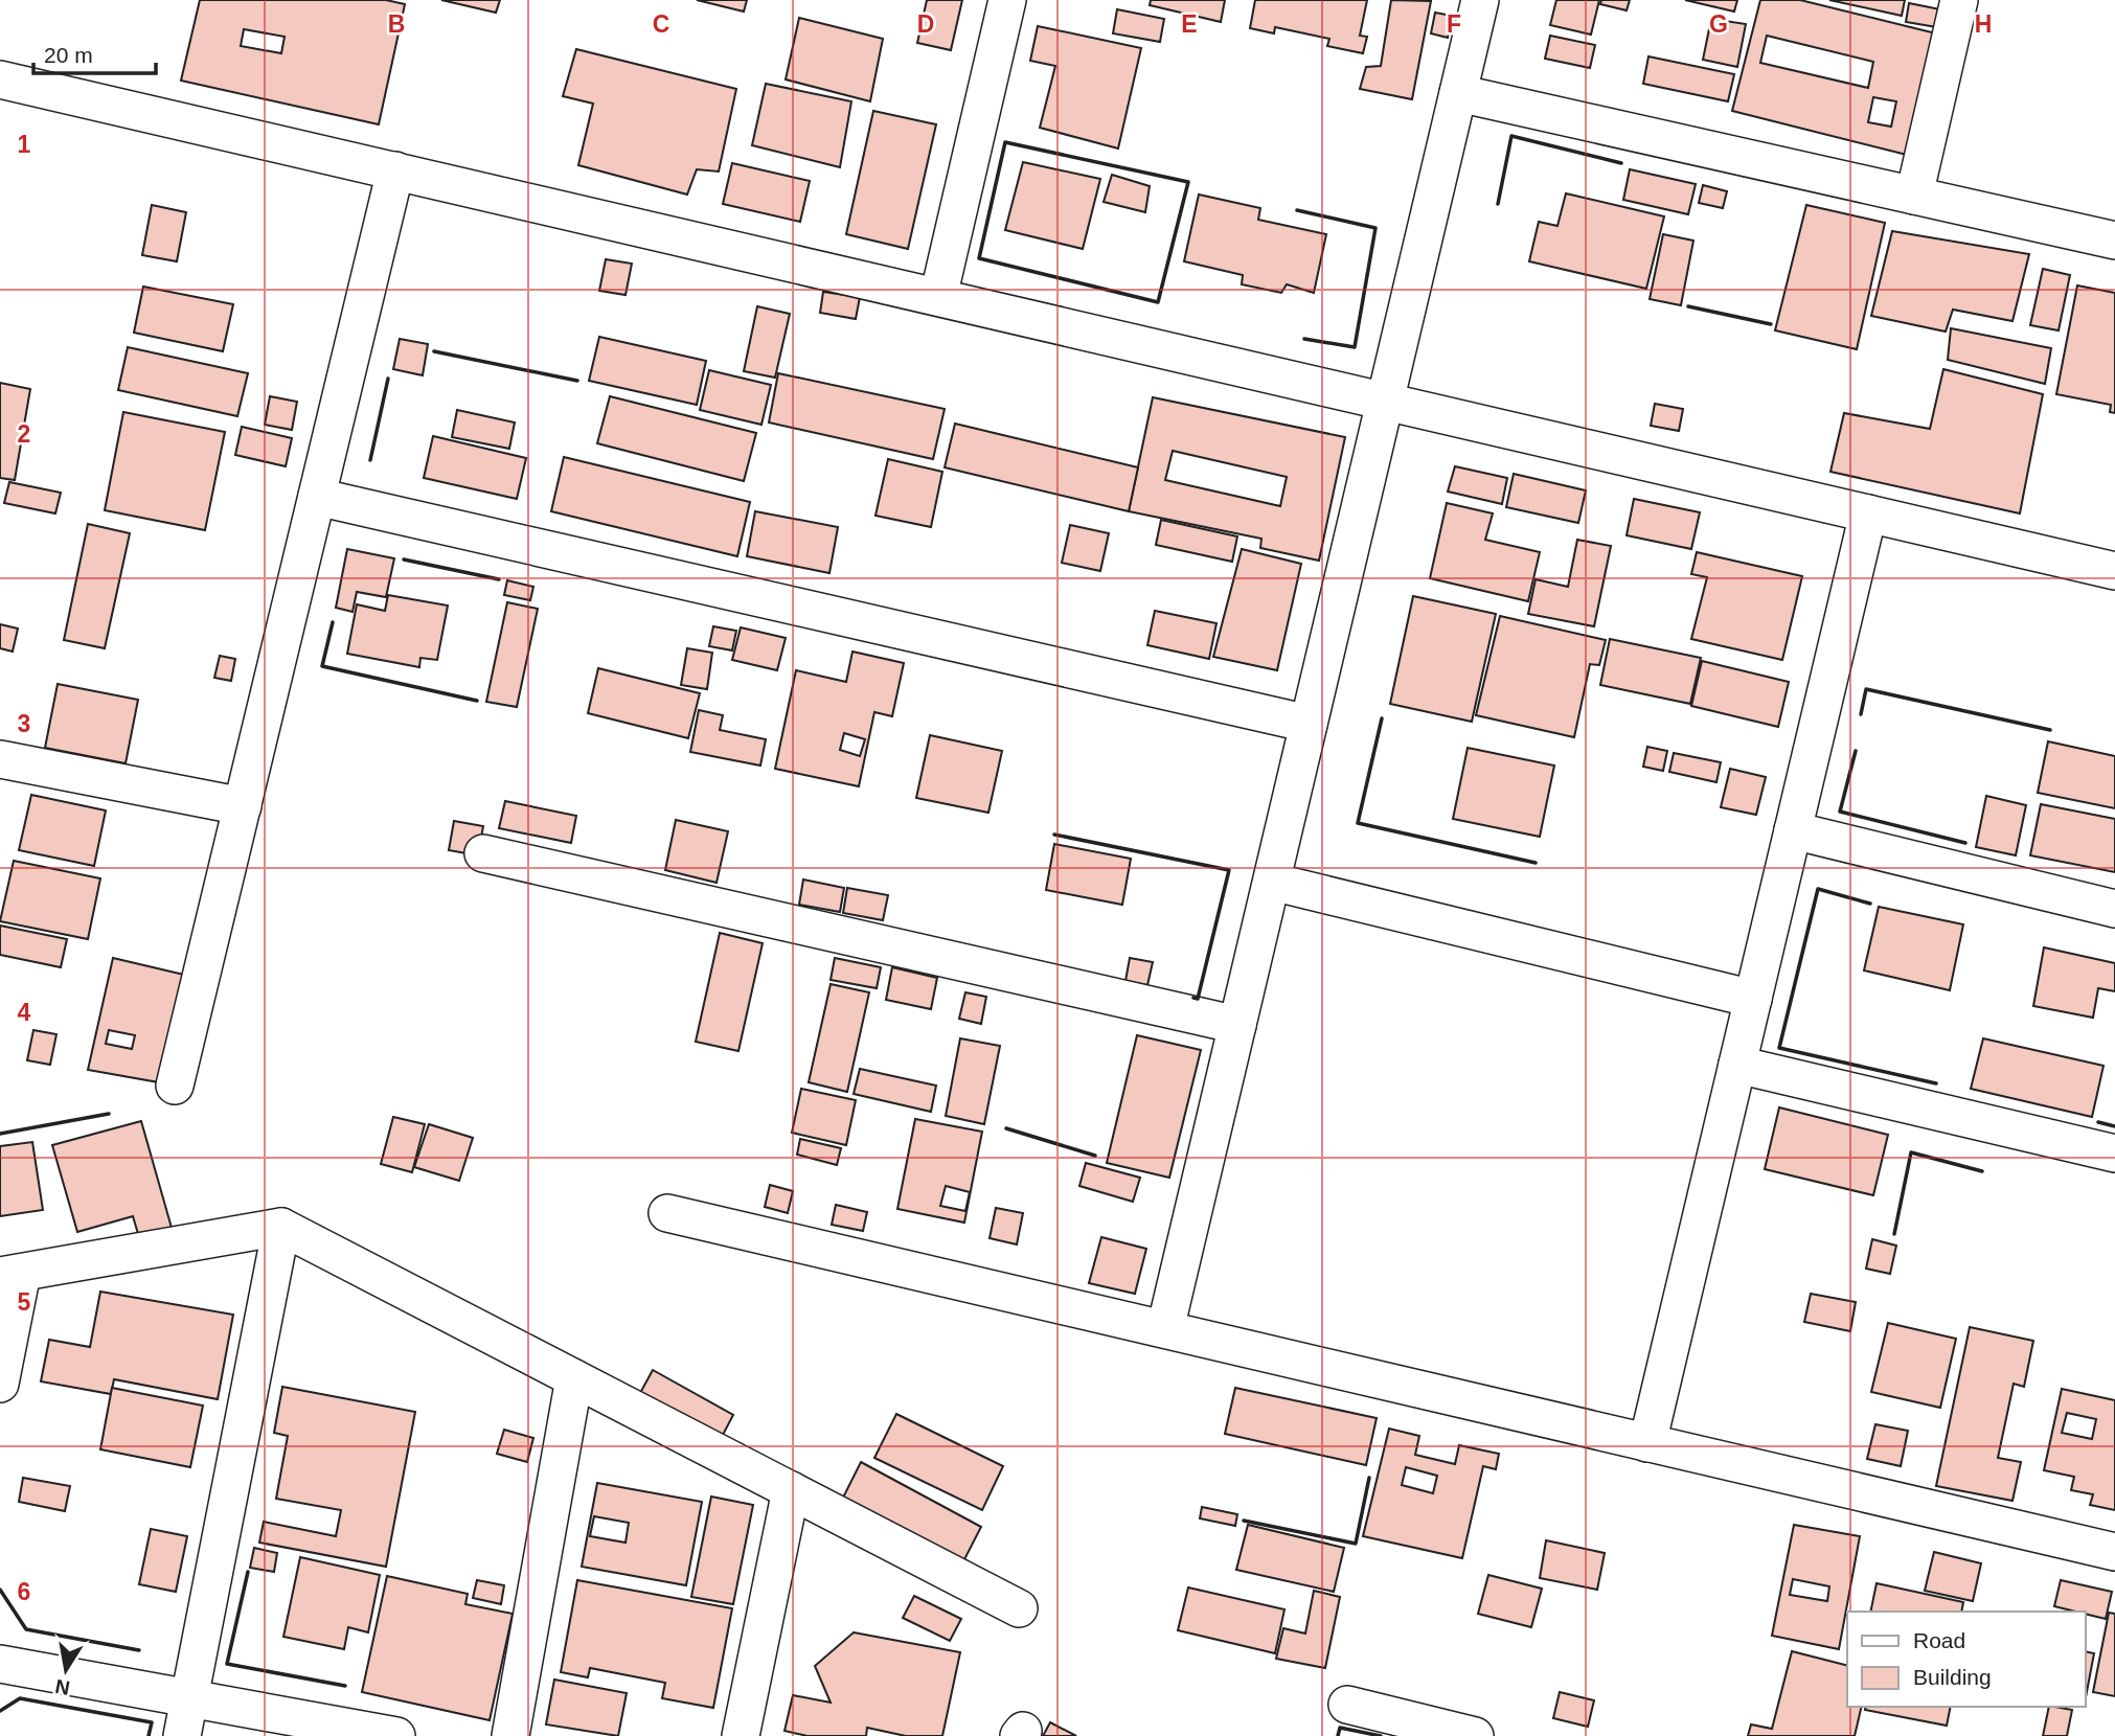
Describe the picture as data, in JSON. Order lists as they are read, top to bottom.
{
  "legend": ["Road", "Building"],
  "scale_bar": "20 m",
  "north": "bottom",
  "grid": {
    "columns": [
      "B",
      "C",
      "D",
      "E",
      "F",
      "G",
      "H"
    ],
    "rows": [
      "1",
      "2",
      "3",
      "4",
      "5",
      "6"
    ]
  }
}
